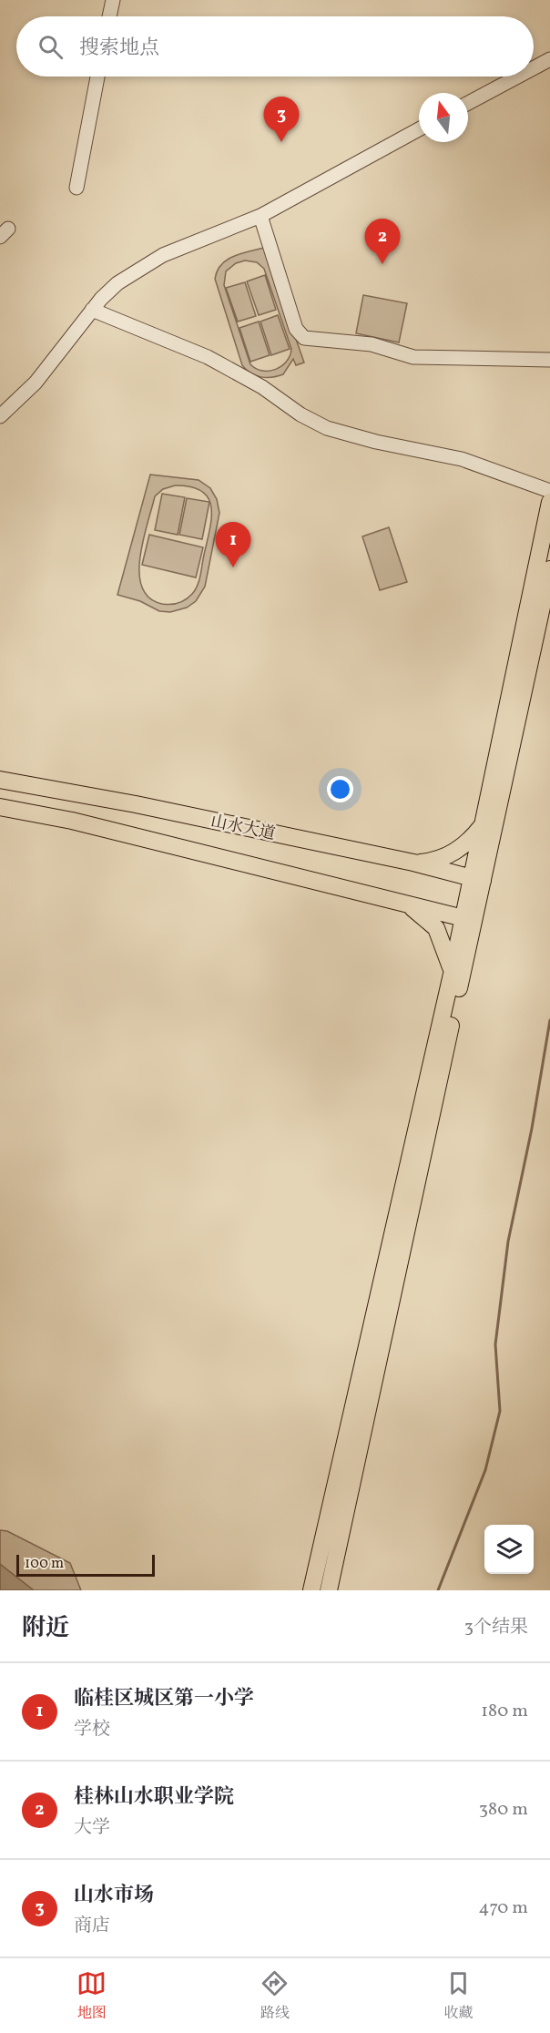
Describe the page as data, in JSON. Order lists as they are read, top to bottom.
{
  "streets": {
    "main road": ["山水大道"]
  },
  "scale_bar": "100 m",
  "north": "top",
  "page": {
    "search": "搜索地点",
    "pins": ["3", "2", "1"],
    "scale": "100 m",
    "heading": ["附近", "3个结果"],
    "list": [
      {
        "mark": "1",
        "name": "临桂区城区第一小学",
        "note": "学校",
        "value": "180 m"
      },
      {
        "mark": "2",
        "name": "桂林山水职业学院",
        "note": "大学",
        "value": "380 m"
      },
      {
        "mark": "3",
        "name": "山水市场",
        "note": "商店",
        "value": "470 m"
      }
    ],
    "nav": ["地图", "路线", "收藏"]
  }
}
